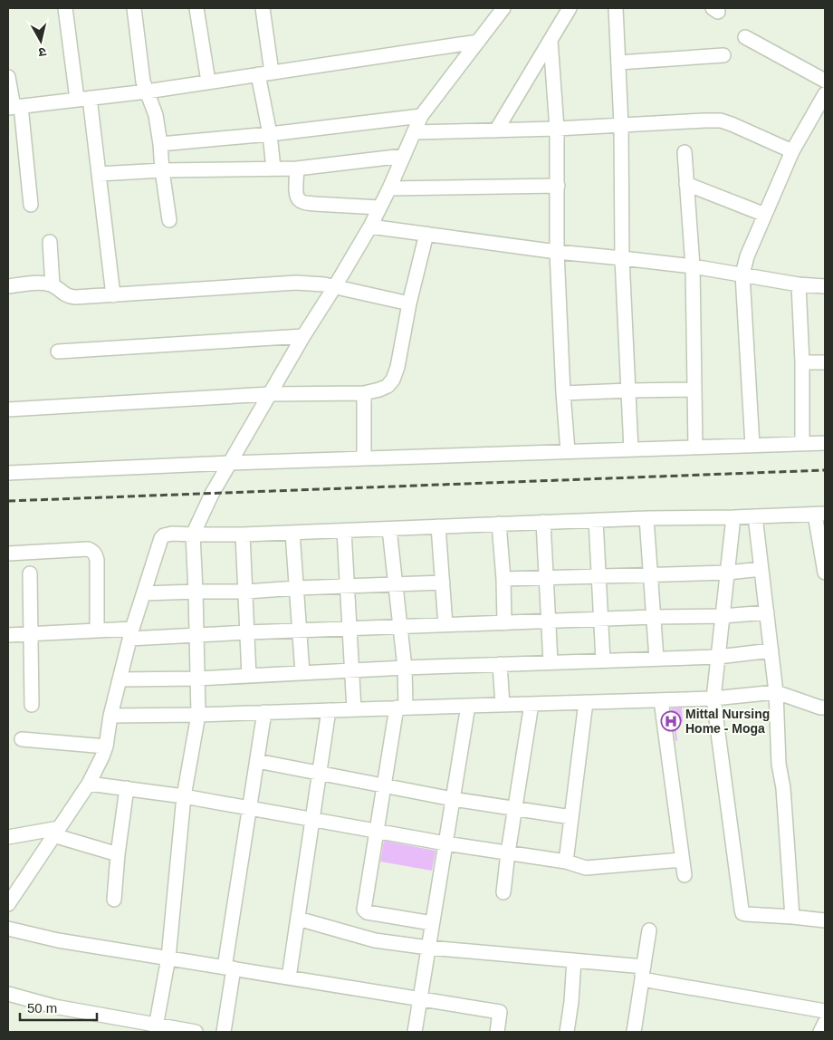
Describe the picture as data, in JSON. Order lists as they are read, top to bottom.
{
  "places": {
    "hospital": ["Mittal Nursing Home - Moga"]
  },
  "scale_bar": "50 m",
  "north": "bottom"
}
